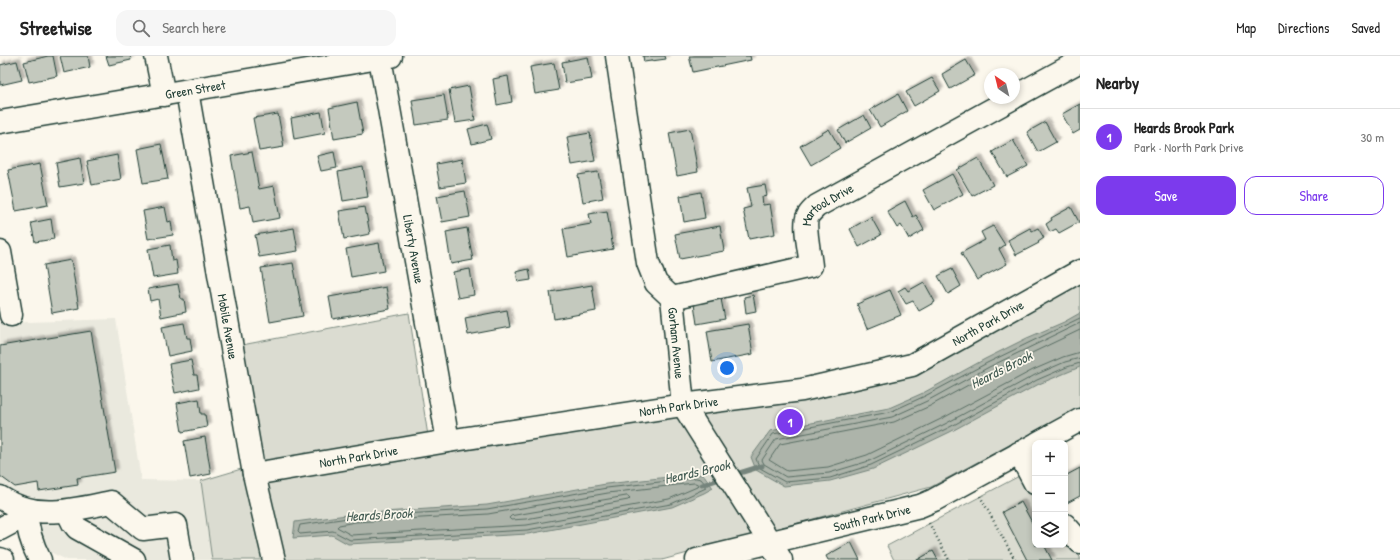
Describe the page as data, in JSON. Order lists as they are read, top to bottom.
{
  "streets": {
    "street": [
      "Green Street",
      "Martool Drive",
      "Liberty Avenue",
      "North Park Drive",
      "Mobile Avenue",
      "Gorham Avenue",
      "South Park Drive"
    ]
  },
  "crossings": [
    ["Green Street", "Liberty Avenue"],
    ["Green Street", "Mobile Avenue"],
    ["Martool Drive", "Gorham Avenue"],
    ["Liberty Avenue", "North Park Drive"],
    ["North Park Drive", "Mobile Avenue"],
    ["North Park Drive", "Gorham Avenue"],
    ["Gorham Avenue", "South Park Drive"]
  ],
  "water": ["Heards Brook"],
  "north": "top left",
  "page": {
    "header": "Streetwise",
    "search": "Search here",
    "nav": ["Map", "Directions", "Saved"],
    "heading": "Nearby",
    "list": [
      {
        "mark": "1",
        "name": "Heards Brook Park",
        "note": "Park · North Park Drive",
        "value": "30 m"
      }
    ],
    "buttons": ["Save", "Share"],
    "pins": "1",
    "map_buttons": ["+", "−"]
  }
}
